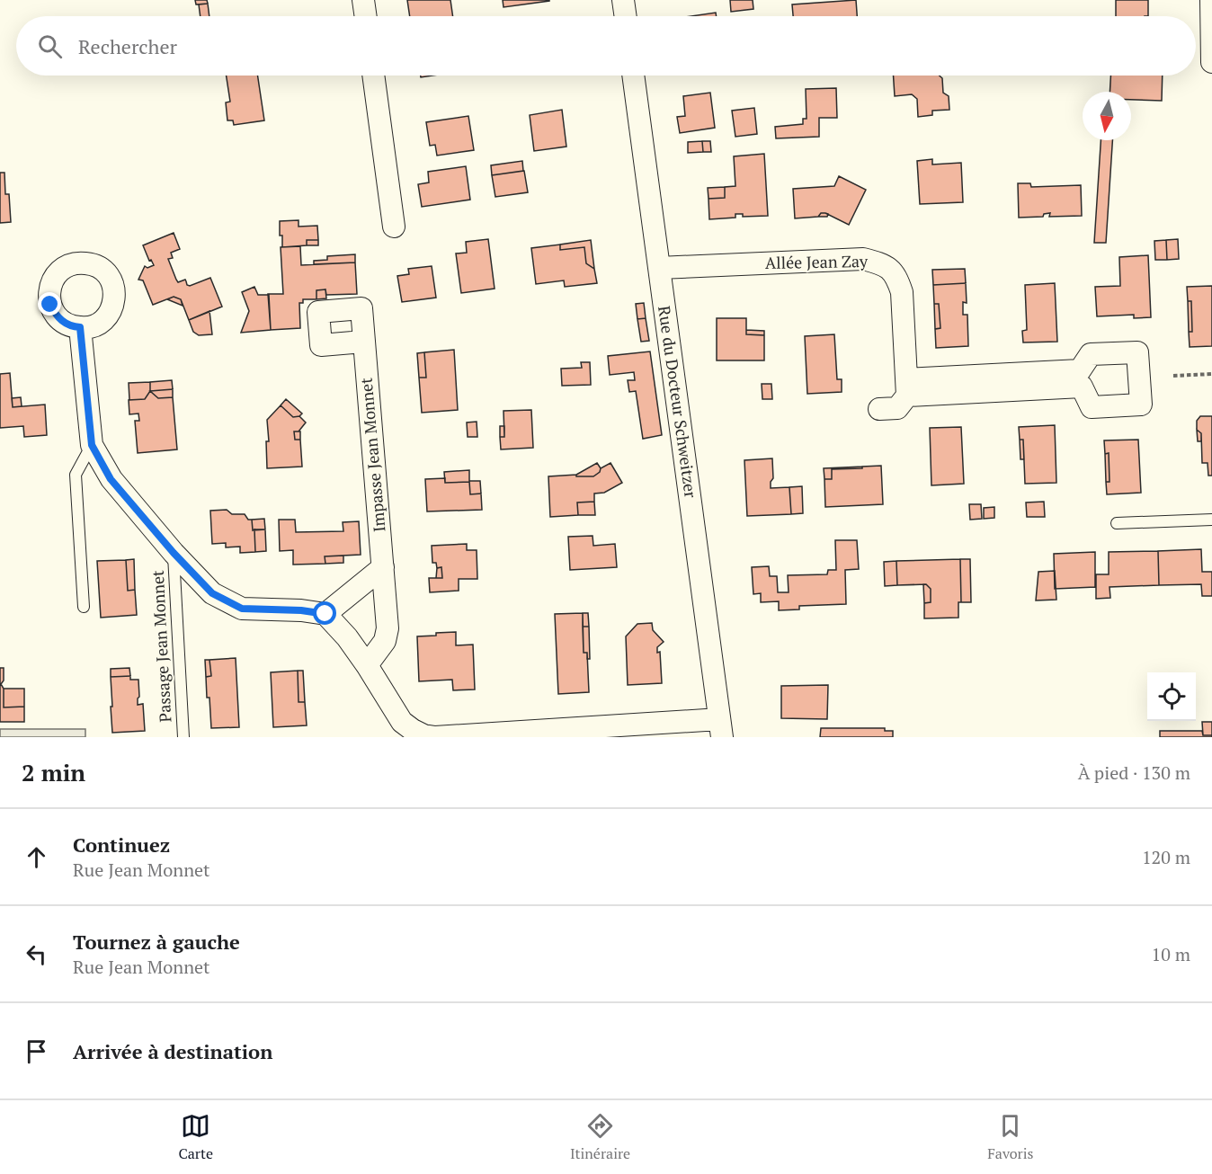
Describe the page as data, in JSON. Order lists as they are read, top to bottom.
{
  "streets": {
    "street": ["Allée Jean Zay", "Rue du Docteur Schweitzer", "Impasse Jean Monnet"],
    "lane": ["Passage Jean Monnet"]
  },
  "crossings": [
    ["Allée Jean Zay", "Rue du Docteur Schweitzer"]
  ],
  "north": "bottom",
  "page": {
    "search": "Rechercher",
    "heading": ["2 min", "À pied · 130 m"],
    "list": [
      ["Continuez", "Rue Jean Monnet", "120 m"],
      ["Tournez à gauche", "Rue Jean Monnet", "10 m"],
      "Arrivée à destination"
    ],
    "nav": ["Carte", "Itinéraire", "Favoris"]
  }
}
